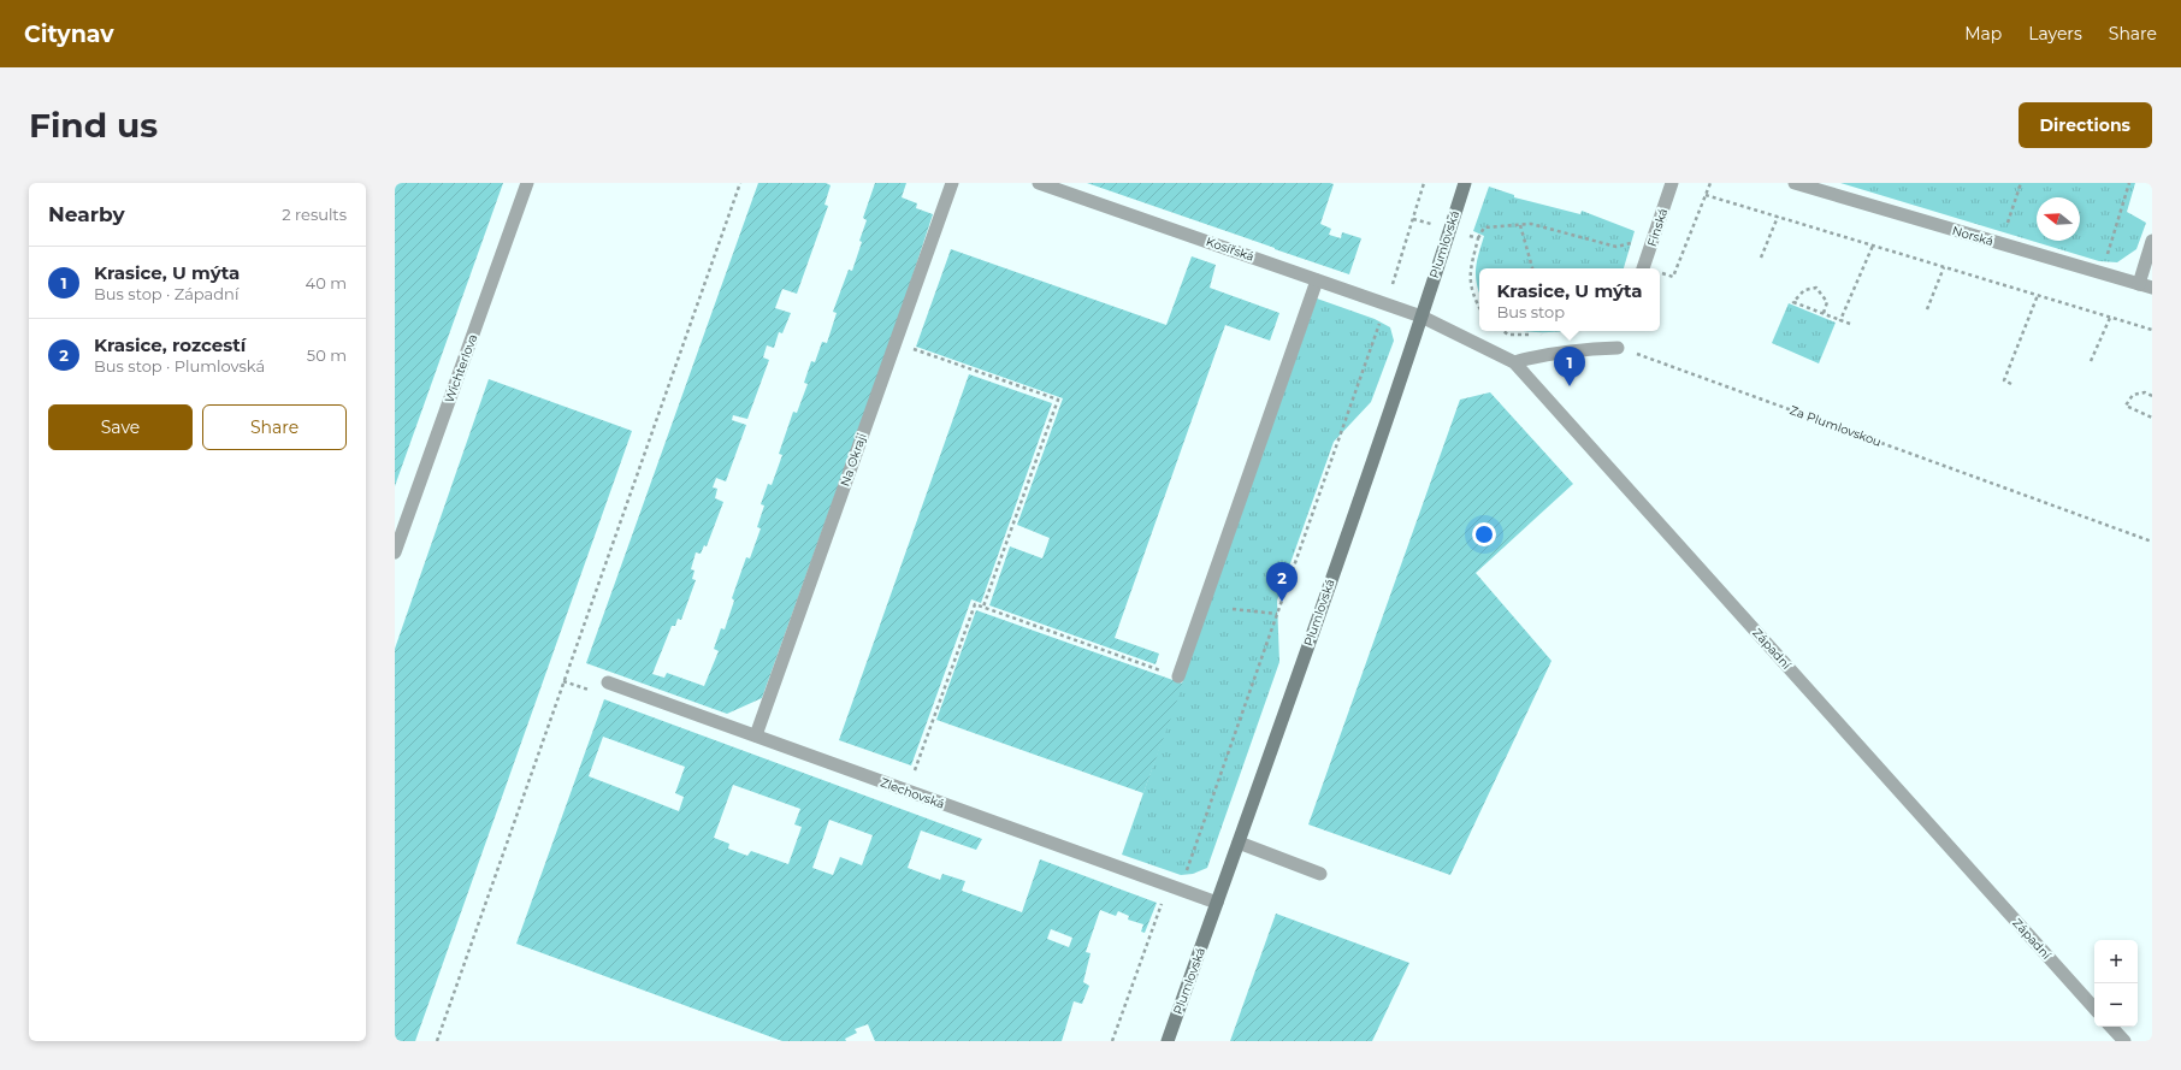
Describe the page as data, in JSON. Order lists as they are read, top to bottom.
{
  "streets": {
    "main road": ["Plumlovská"],
    "street": [
      "Finská",
      "Norská",
      "Kosířská",
      "Wichterlova",
      "Na Okraji",
      "Západní",
      "Zlechovská"
    ],
    "path": ["Za Plumlovskou"]
  },
  "crossings": [
    ["Plumlovská", "Kosířská"],
    ["Plumlovská", "Západní"],
    ["Plumlovská", "Zlechovská"],
    ["Kosířská", "Západní"],
    ["Na Okraji", "Zlechovská"]
  ],
  "north": "left",
  "page": {
    "header": "Citynav",
    "nav": ["Map", "Layers", "Share"],
    "buttons": [
      "Directions",
      ["Save", "Share"]
    ],
    "title": "Find us",
    "heading": ["Nearby", "2 results"],
    "list": [
      {
        "mark": "1",
        "name": "Krasice, U mýta",
        "note": "Bus stop · Západní",
        "value": "40 m"
      },
      {
        "mark": "2",
        "name": "Krasice, rozcestí",
        "note": "Bus stop · Plumlovská",
        "value": "50 m"
      }
    ],
    "popup": ["Krasice, U mýta", "Bus stop"],
    "pins": ["1", "2"],
    "map_buttons": ["+", "−"]
  }
}
